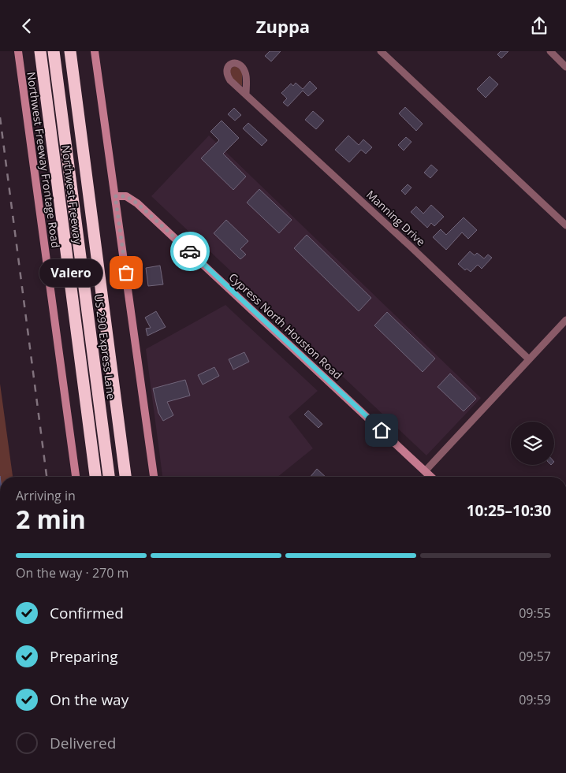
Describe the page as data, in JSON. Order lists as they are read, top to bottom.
{
  "streets": {
    "highway": ["Northwest Freeway", "US 290 Express Lane"],
    "main road": ["Northwest Freeway Frontage Road", "Cypress North Houston Road"],
    "street": ["Manning Drive"]
  },
  "places": ["Valero"],
  "page": {
    "header": "Zuppa",
    "bubble": "Valero",
    "heading": ["2 min", "Arriving in", "10:25–10:30"],
    "bar": "On the way · 270 m",
    "list": [
      ["Confirmed", "09:55"],
      ["Preparing", "09:57"],
      ["On the way", "09:59"],
      "Delivered"
    ]
  }
}
